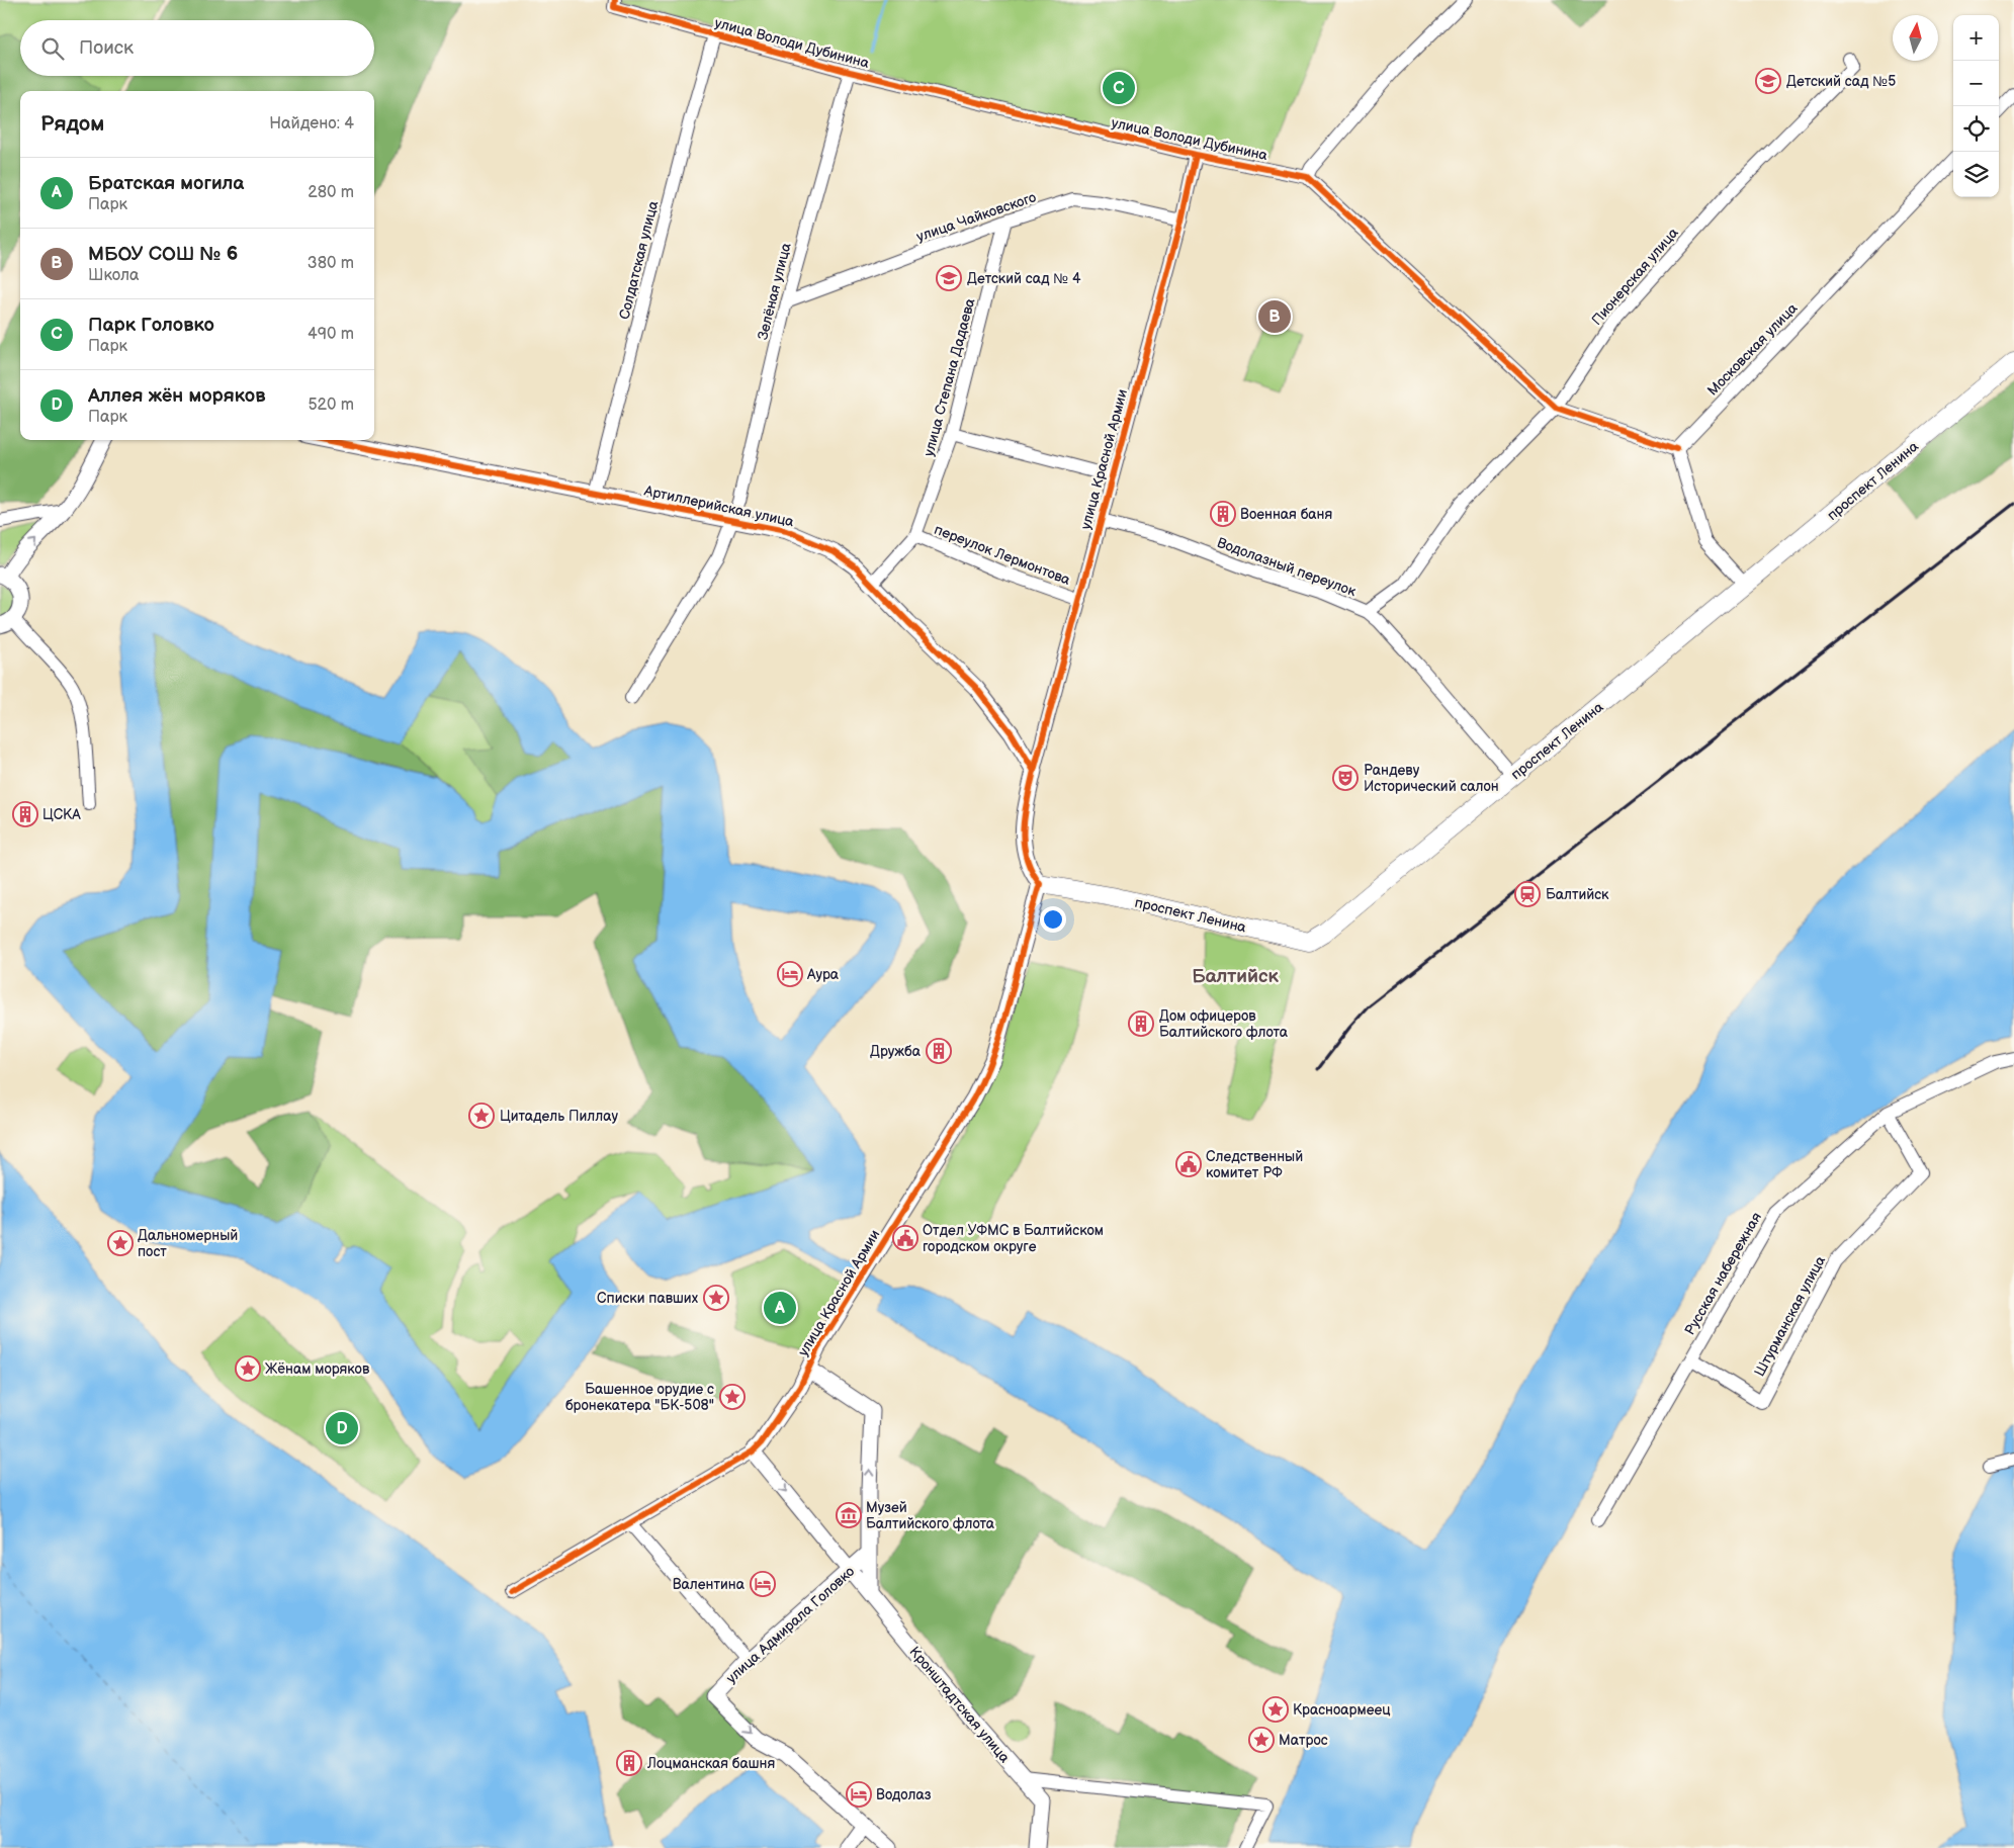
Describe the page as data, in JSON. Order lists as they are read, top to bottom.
{
  "streets": {
    "main road": ["проспект Ленина"],
    "street": [
      "улица Володи Дубинина",
      "улица Чайковского",
      "Солдатская улица",
      "Пионерская улица",
      "Зелёная улица",
      "Московская улица",
      "улица Степана Дадаева",
      "улица Красной Армии",
      "Артиллерийская улица",
      "переулок Лермонтова",
      "Водолазный переулок",
      "Русская набережная",
      "Штурманская улица",
      "улица Адмирала Головко",
      "Кронштадтская улица"
    ]
  },
  "crossings": [
    ["улица Володи Дубинина", "Солдатская улица"],
    ["улица Володи Дубинина", "Зелёная улица"],
    ["улица Володи Дубинина", "улица Красной Армии"],
    ["улица Чайковского", "Зелёная улица"],
    ["улица Чайковского", "улица Степана Дадаева"],
    ["улица Чайковского", "улица Красной Армии"],
    ["Солдатская улица", "Артиллерийская улица"],
    ["Пионерская улица", "Водолазный переулок"],
    ["Зелёная улица", "Артиллерийская улица"],
    ["улица Степана Дадаева", "Артиллерийская улица"],
    ["улица Степана Дадаева", "переулок Лермонтова"],
    ["улица Красной Армии", "проспект Ленина"],
    ["улица Красной Армии", "Артиллерийская улица"],
    ["улица Красной Армии", "переулок Лермонтова"],
    ["улица Красной Армии", "Водолазный переулок"],
    ["улица Красной Армии", "Кронштадтская улица"],
    ["проспект Ленина", "Водолазный переулок"],
    ["Русская набережная", "Штурманская улица"],
    ["улица Адмирала Головко", "Кронштадтская улица"]
  ],
  "one_way": ["улица Адмирала Головко"],
  "districts": ["Балтийск"],
  "places": {
    "school or university": ["Детский сад №5", "Детский сад № 4"],
    "building": [
      "Военная баня",
      "ЦСКА",
      "Дом офицеров Балтийского флота",
      "Дружба",
      "Лоцманская башня"
    ],
    "theatre": ["Рандеву Исторический салон"],
    "station": ["Балтийск"],
    "hotel": ["Аура", "Валентина", "Водолаз"],
    "place": [
      "Цитадель Пиллау",
      "Дальномерный пост",
      "Списки павших",
      "Жёнам моряков",
      "Башенное орудие с бронекатера \"БК-508\"",
      "Красноармеец",
      "Матрос"
    ],
    "public building": ["Следственный комитет РФ", "Отдел УФМС в Балтийском городском округе"],
    "museum": ["Музей Балтийского флота"]
  },
  "north": "top",
  "page": {
    "map_buttons": ["+", "−"],
    "search": "Поиск",
    "pins": [
      "C",
      "B",
      "A",
      "D"
    ],
    "heading": ["Рядом", "Найдено: 4"],
    "list": [
      {
        "mark": "A",
        "name": "Братская могила",
        "note": "Парк",
        "value": "280 m"
      },
      {
        "mark": "B",
        "name": "МБОУ СОШ № 6",
        "note": "Школа",
        "value": "380 m"
      },
      {
        "mark": "C",
        "name": "Парк Головко",
        "note": "Парк",
        "value": "490 m"
      },
      {
        "mark": "D",
        "name": "Аллея жён моряков",
        "note": "Парк",
        "value": "520 m"
      }
    ]
  }
}
